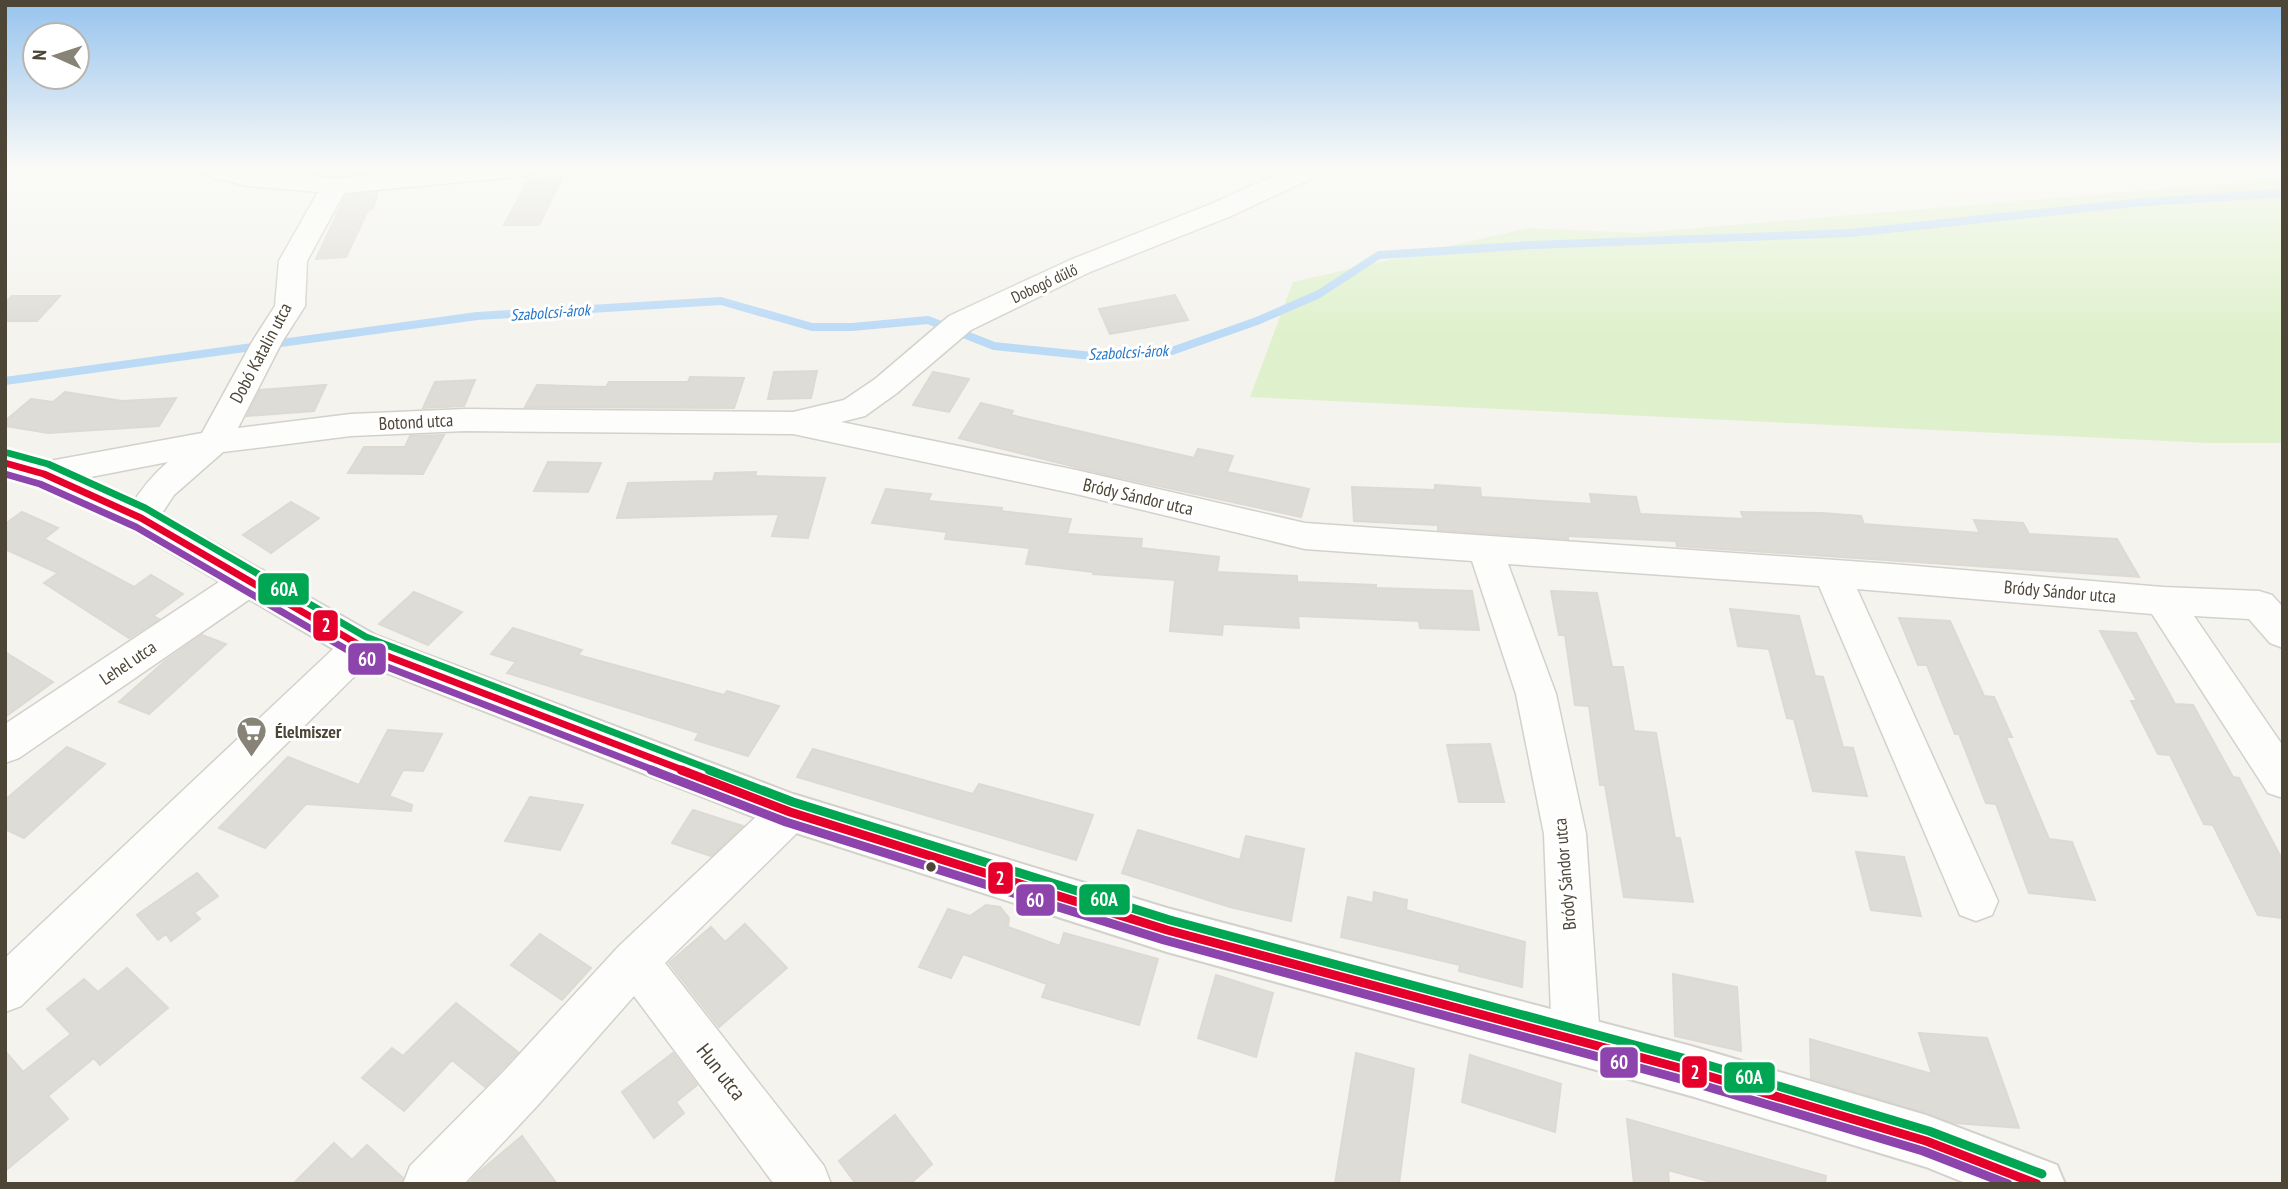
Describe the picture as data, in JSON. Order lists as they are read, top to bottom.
{
  "streets": {
    "street": [
      "Dobogó dűlő",
      "Dobó Katalin utca",
      "Botond utca",
      "Bródy Sándor utca",
      "Lehel utca",
      "Hun utca"
    ]
  },
  "crossings": [
    ["Dobogó dűlő", "Botond utca"],
    ["Dobogó dűlő", "Bródy Sándor utca"],
    ["Dobó Katalin utca", "Botond utca"],
    ["Botond utca", "Bródy Sándor utca"]
  ],
  "water": ["Szabolcsi-árok"],
  "places": {
    "supermarket": ["Élelmiszer"]
  },
  "lines": ["transit line 60A", "transit line 2", "transit line 60"],
  "north": "left"
}
